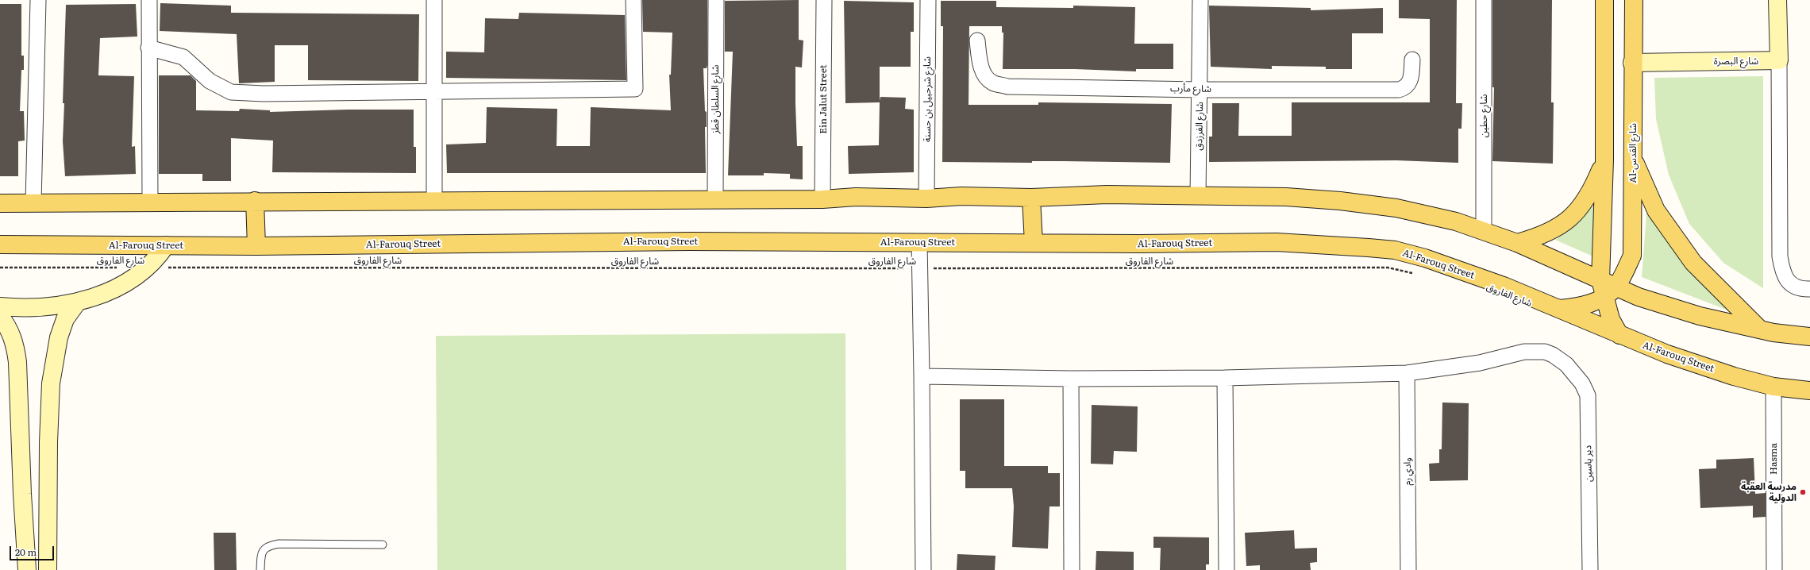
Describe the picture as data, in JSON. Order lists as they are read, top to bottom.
{
  "streets": {
    "main road": ["Al-شارع القدس", "Al-Farouq Street"],
    "street": [
      "شارع البصرة",
      "شارع مأرب",
      "شارع السلطان قطز",
      "Ein Jalut Street",
      "شارع شرحبيل بن حسنة",
      "شارع حطين",
      "شارع الفرزدق",
      "Hasma",
      "دير ياسين",
      "وادي رم"
    ],
    "path": ["شارع الفاروق"]
  },
  "crossings": [
    ["شارع البصرة", "Al-شارع القدس"],
    ["شارع مأرب", "شارع الفرزدق"],
    ["Al-Farouq Street", "Hasma"],
    ["دير ياسين", "وادي رم"]
  ],
  "places": ["مدرسة العقبة الدولية"],
  "scale_bar": "20 m"
}
